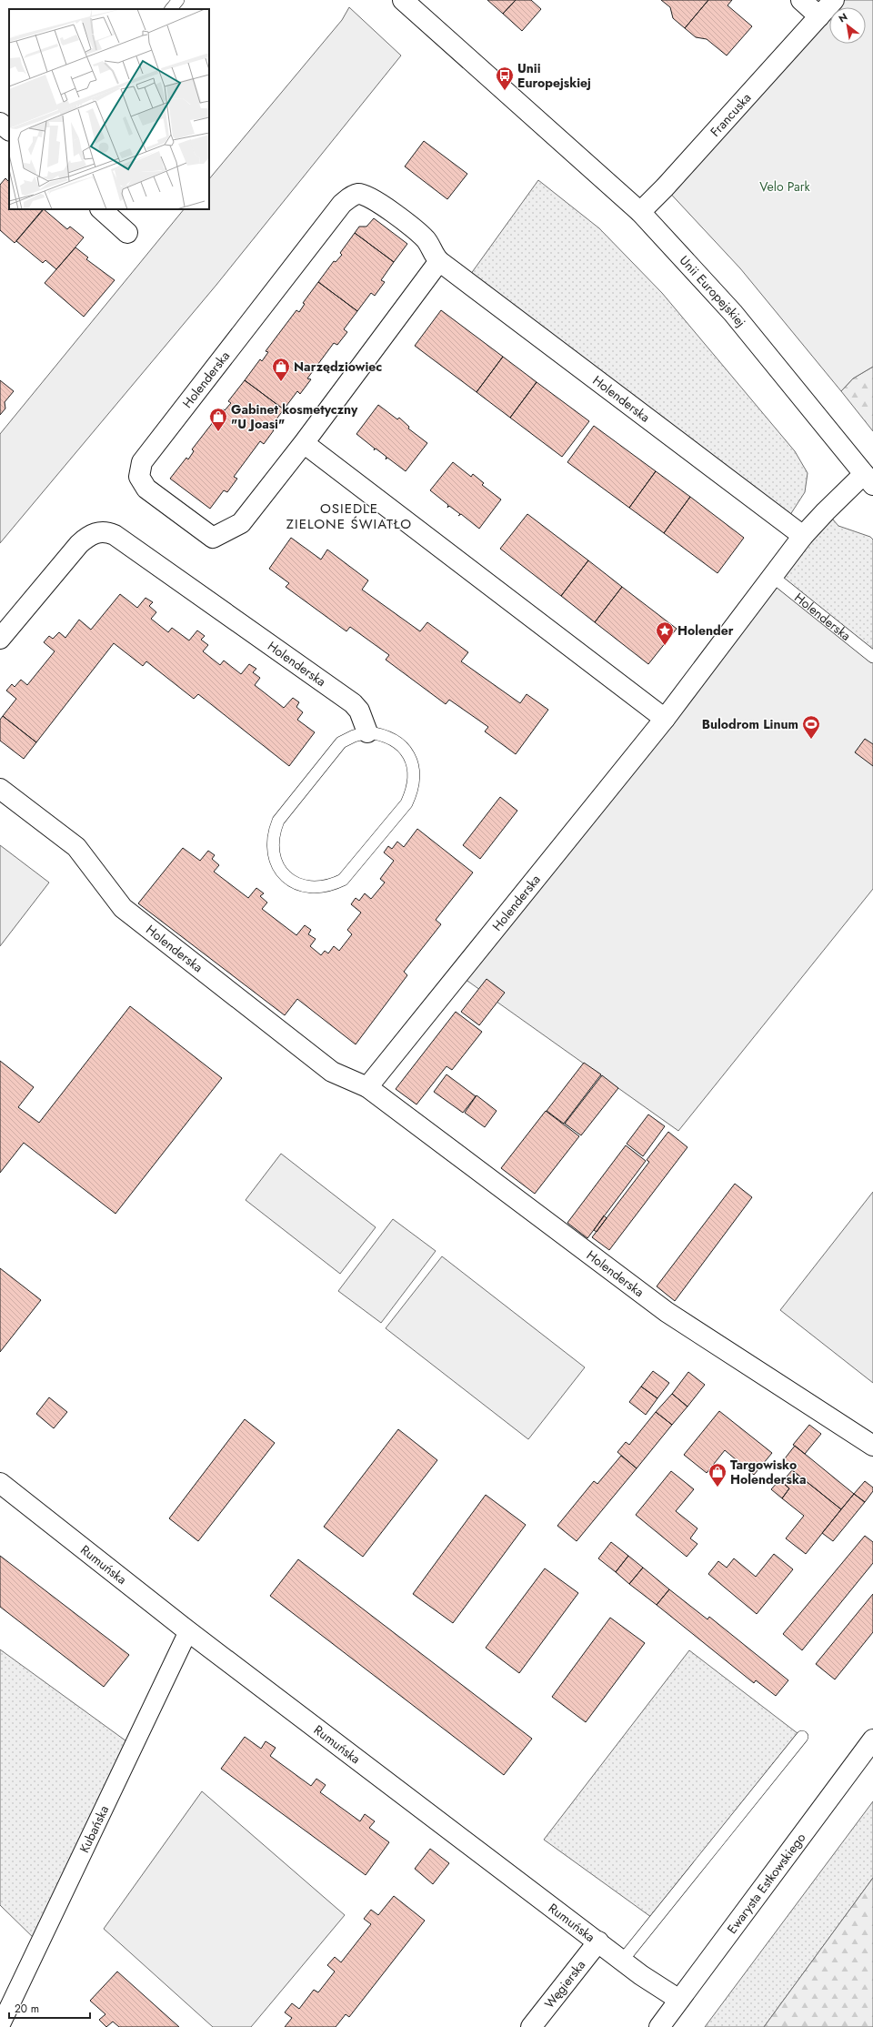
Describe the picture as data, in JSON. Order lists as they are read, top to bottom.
{
  "streets": {
    "street": [
      "Francuska",
      "Unii Europejskiej",
      "Holenderska",
      "Rumuńska",
      "Kubańska",
      "Ewarysta Estkowskiego",
      "Węgierska"
    ]
  },
  "crossings": [
    ["Francuska", "Unii Europejskiej"],
    ["Unii Europejskiej", "Holenderska"],
    ["Rumuńska", "Kubańska"],
    ["Rumuńska", "Ewarysta Estkowskiego"],
    ["Rumuńska", "Węgierska"]
  ],
  "districts": ["OSIEDLE ZIELONE ŚWIATŁO"],
  "parks": ["Velo Park"],
  "places": {
    "bus stop": ["Unii Europejskiej"],
    "shop": ["Narzędziowiec", "Gabinet kosmetyczny \"U Joasi\"", "Targowisko Holenderska"],
    "place": ["Holender"],
    "sports": ["Bulodrom Linum"]
  },
  "scale_bar": "20 m",
  "north": "top left"
}
